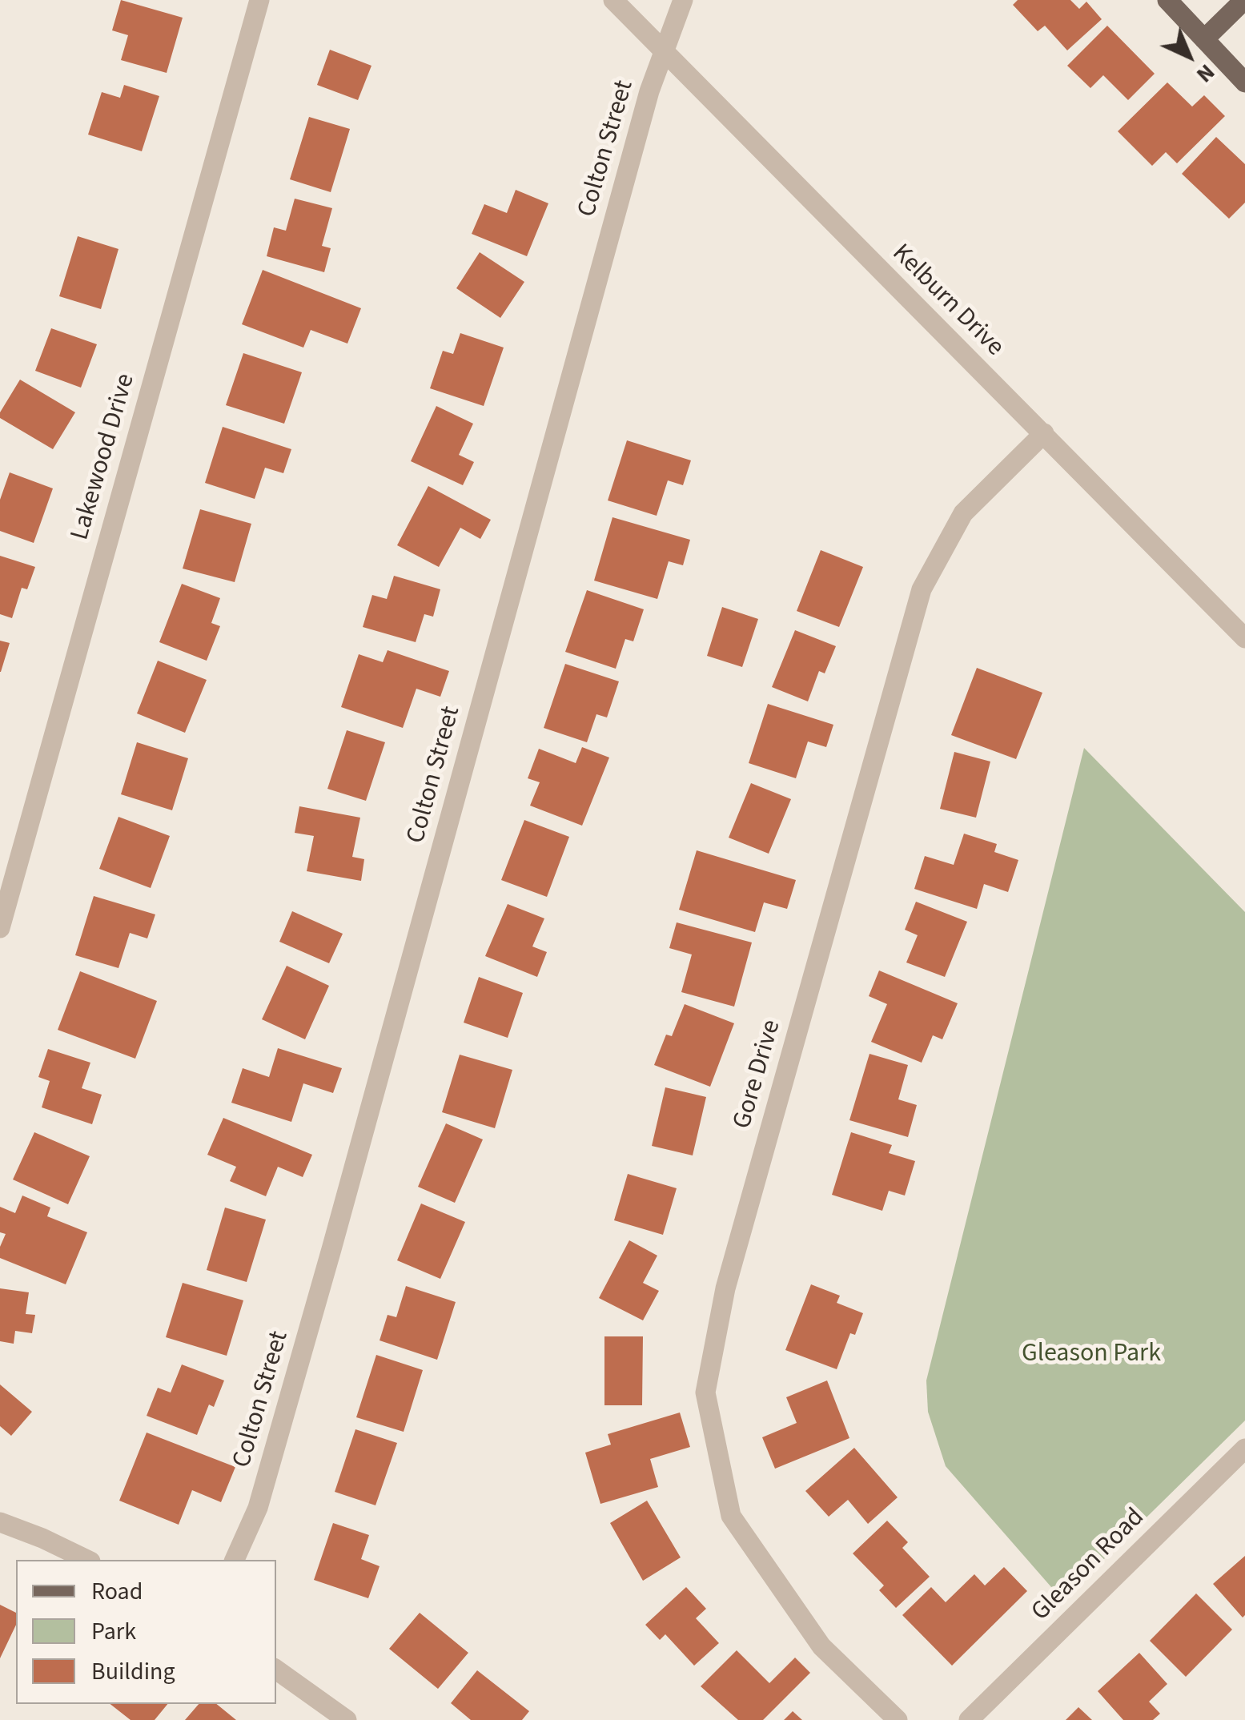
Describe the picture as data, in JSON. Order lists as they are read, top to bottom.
{
  "streets": {
    "street": [
      "Colton Street",
      "Kelburn Drive",
      "Lakewood Drive",
      "Gore Drive",
      "Gleason Road"
    ]
  },
  "crossings": [
    ["Colton Street", "Kelburn Drive"],
    ["Kelburn Drive", "Gore Drive"]
  ],
  "parks": ["Gleason Park"],
  "legend": ["Road", "Park", "Building"],
  "north": "bottom right"
}
